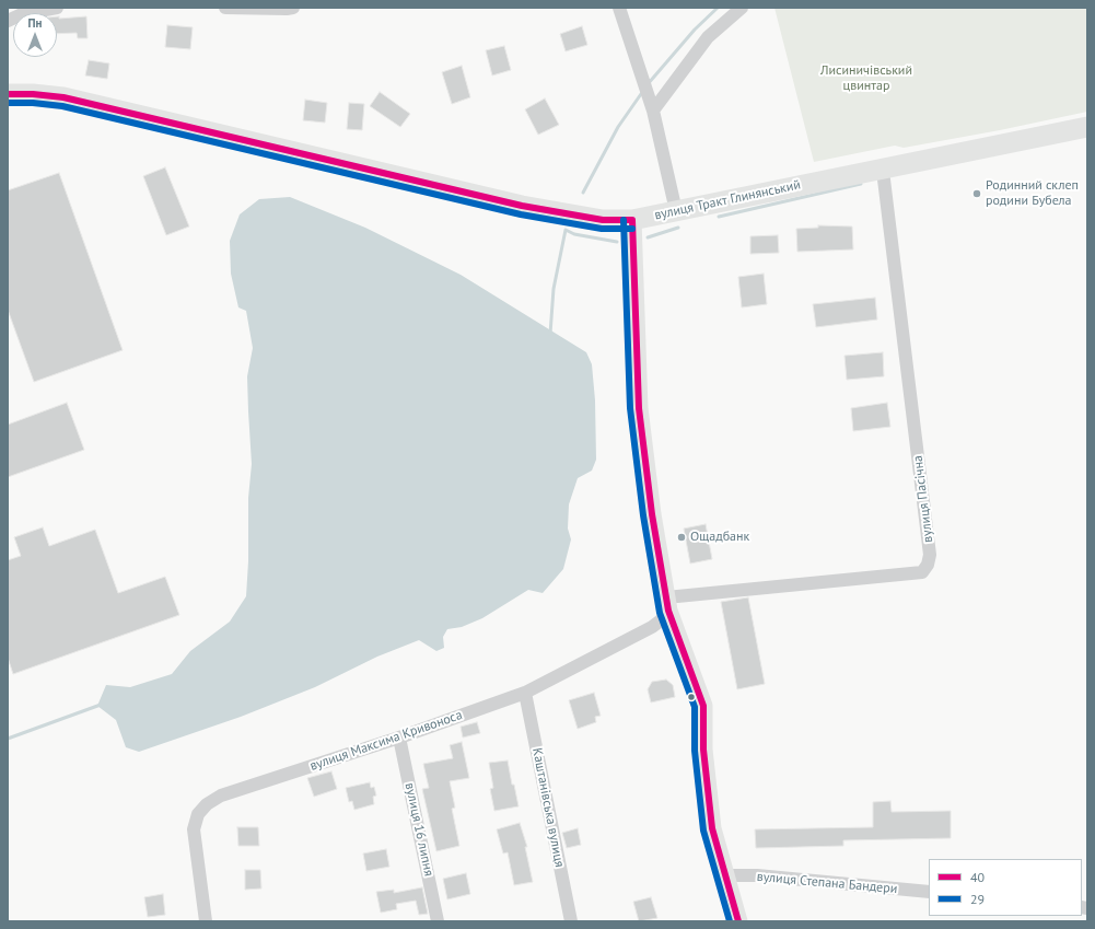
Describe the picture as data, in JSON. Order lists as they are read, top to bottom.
{
  "streets": {
    "main road": ["вулиця Тракт Глинянський"],
    "street": [
      "вулиця Пасічна",
      "вулиця Максима Кривоноса",
      "Каштанівська вулиця",
      "вулиця 16 липня",
      "вулиця Степана Бандери"
    ]
  },
  "crossings": [
    ["вулиця Тракт Глинянський", "вулиця Пасічна"],
    ["вулиця Пасічна", "вулиця Максима Кривоноса"],
    ["вулиця Максима Кривоноса", "Каштанівська вулиця"],
    ["вулиця Максима Кривоноса", "вулиця 16 липня"]
  ],
  "parks": ["Лисиничівський цвинтар"],
  "places": ["Родинний склеп родини Бубела", "Ощадбанк"],
  "lines": ["transit line 40", "transit line 29"],
  "legend": ["40", "29"],
  "north": "top"
}
